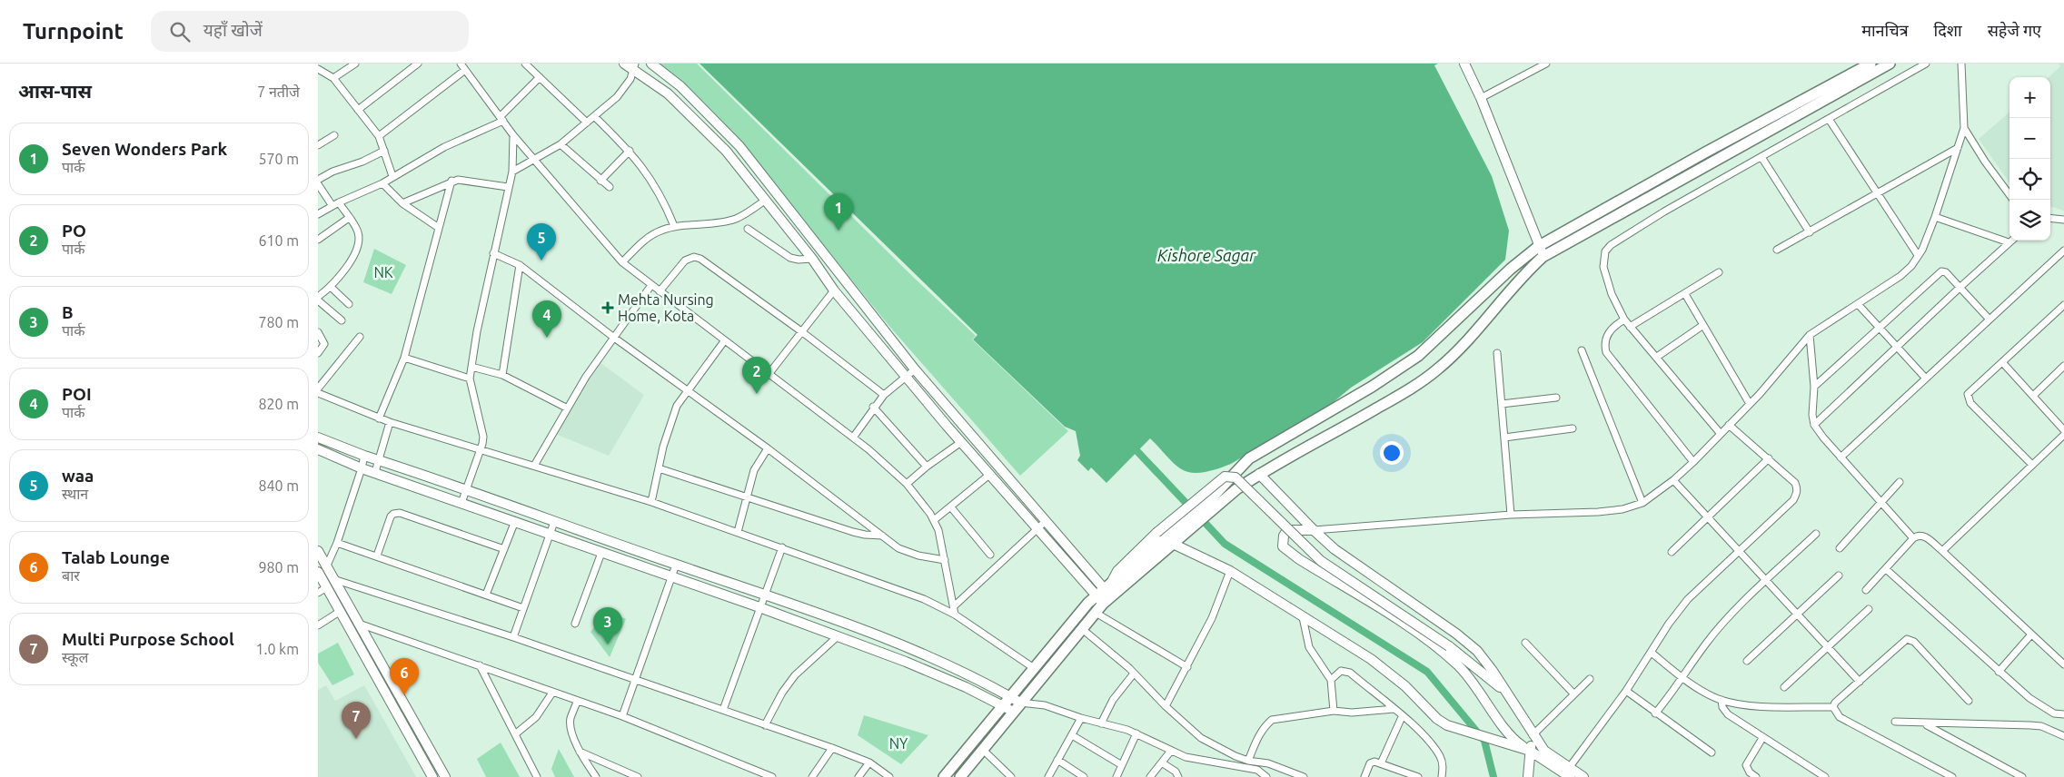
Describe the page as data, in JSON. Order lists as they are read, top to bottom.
{
  "water": ["Kishore Sagar"],
  "parks": ["NK", "NY"],
  "places": {
    "health": ["Mehta Nursing Home, Kota"]
  },
  "page": {
    "header": "Turnpoint",
    "search": "यहाँ खोजें",
    "nav": ["मानचित्र", "दिशा", "सहेजे गए"],
    "heading": ["आस-पास", "7 नतीजे"],
    "map_buttons": ["+", "−"],
    "list": [
      {
        "mark": "1",
        "name": "Seven Wonders Park",
        "note": "पार्क",
        "value": "570 m"
      },
      {
        "mark": "2",
        "name": "PO",
        "note": "पार्क",
        "value": "610 m"
      },
      {
        "mark": "3",
        "name": "B",
        "note": "पार्क",
        "value": "780 m"
      },
      {
        "mark": "4",
        "name": "POI",
        "note": "पार्क",
        "value": "820 m"
      },
      {
        "mark": "5",
        "name": "waa",
        "note": "स्थान",
        "value": "840 m"
      },
      {
        "mark": "6",
        "name": "Talab Lounge",
        "note": "बार",
        "value": "980 m"
      },
      {
        "mark": "7",
        "name": "Multi Purpose School",
        "note": "स्कूल",
        "value": "1.0 km"
      }
    ],
    "pins": [
      "1",
      "5",
      "4",
      "2",
      "3",
      "6",
      "7"
    ]
  }
}
